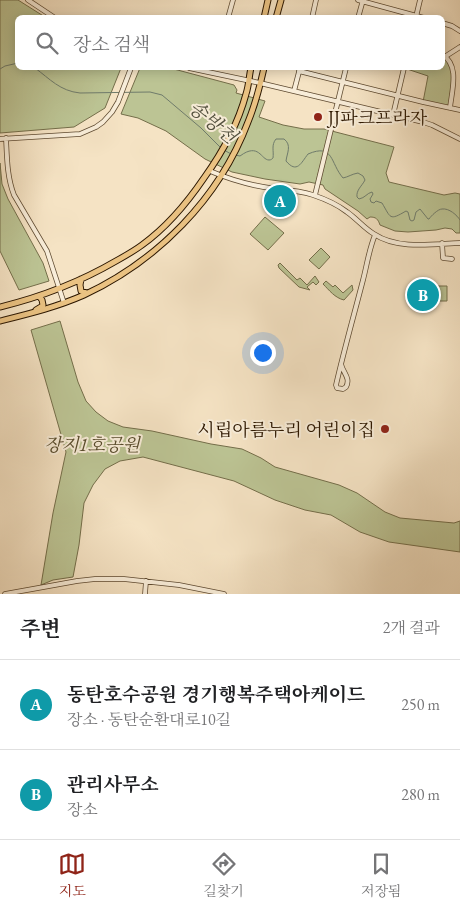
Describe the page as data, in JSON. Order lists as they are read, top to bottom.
{
  "water": ["송방천"],
  "parks": ["장지1호공원"],
  "places": ["JJ파크프라자", "시립아름누리 어린이집"],
  "page": {
    "search": "장소 검색",
    "pins": ["A", "B"],
    "heading": ["주변", "2개 결과"],
    "list": [
      {
        "mark": "A",
        "name": "동탄호수공원 경기행복주택아케이드",
        "note": "장소 · 동탄순환대로10길",
        "value": "250 m"
      },
      {
        "mark": "B",
        "name": "관리사무소",
        "note": "장소",
        "value": "280 m"
      }
    ],
    "nav": ["지도", "길찾기", "저장됨"]
  }
}
